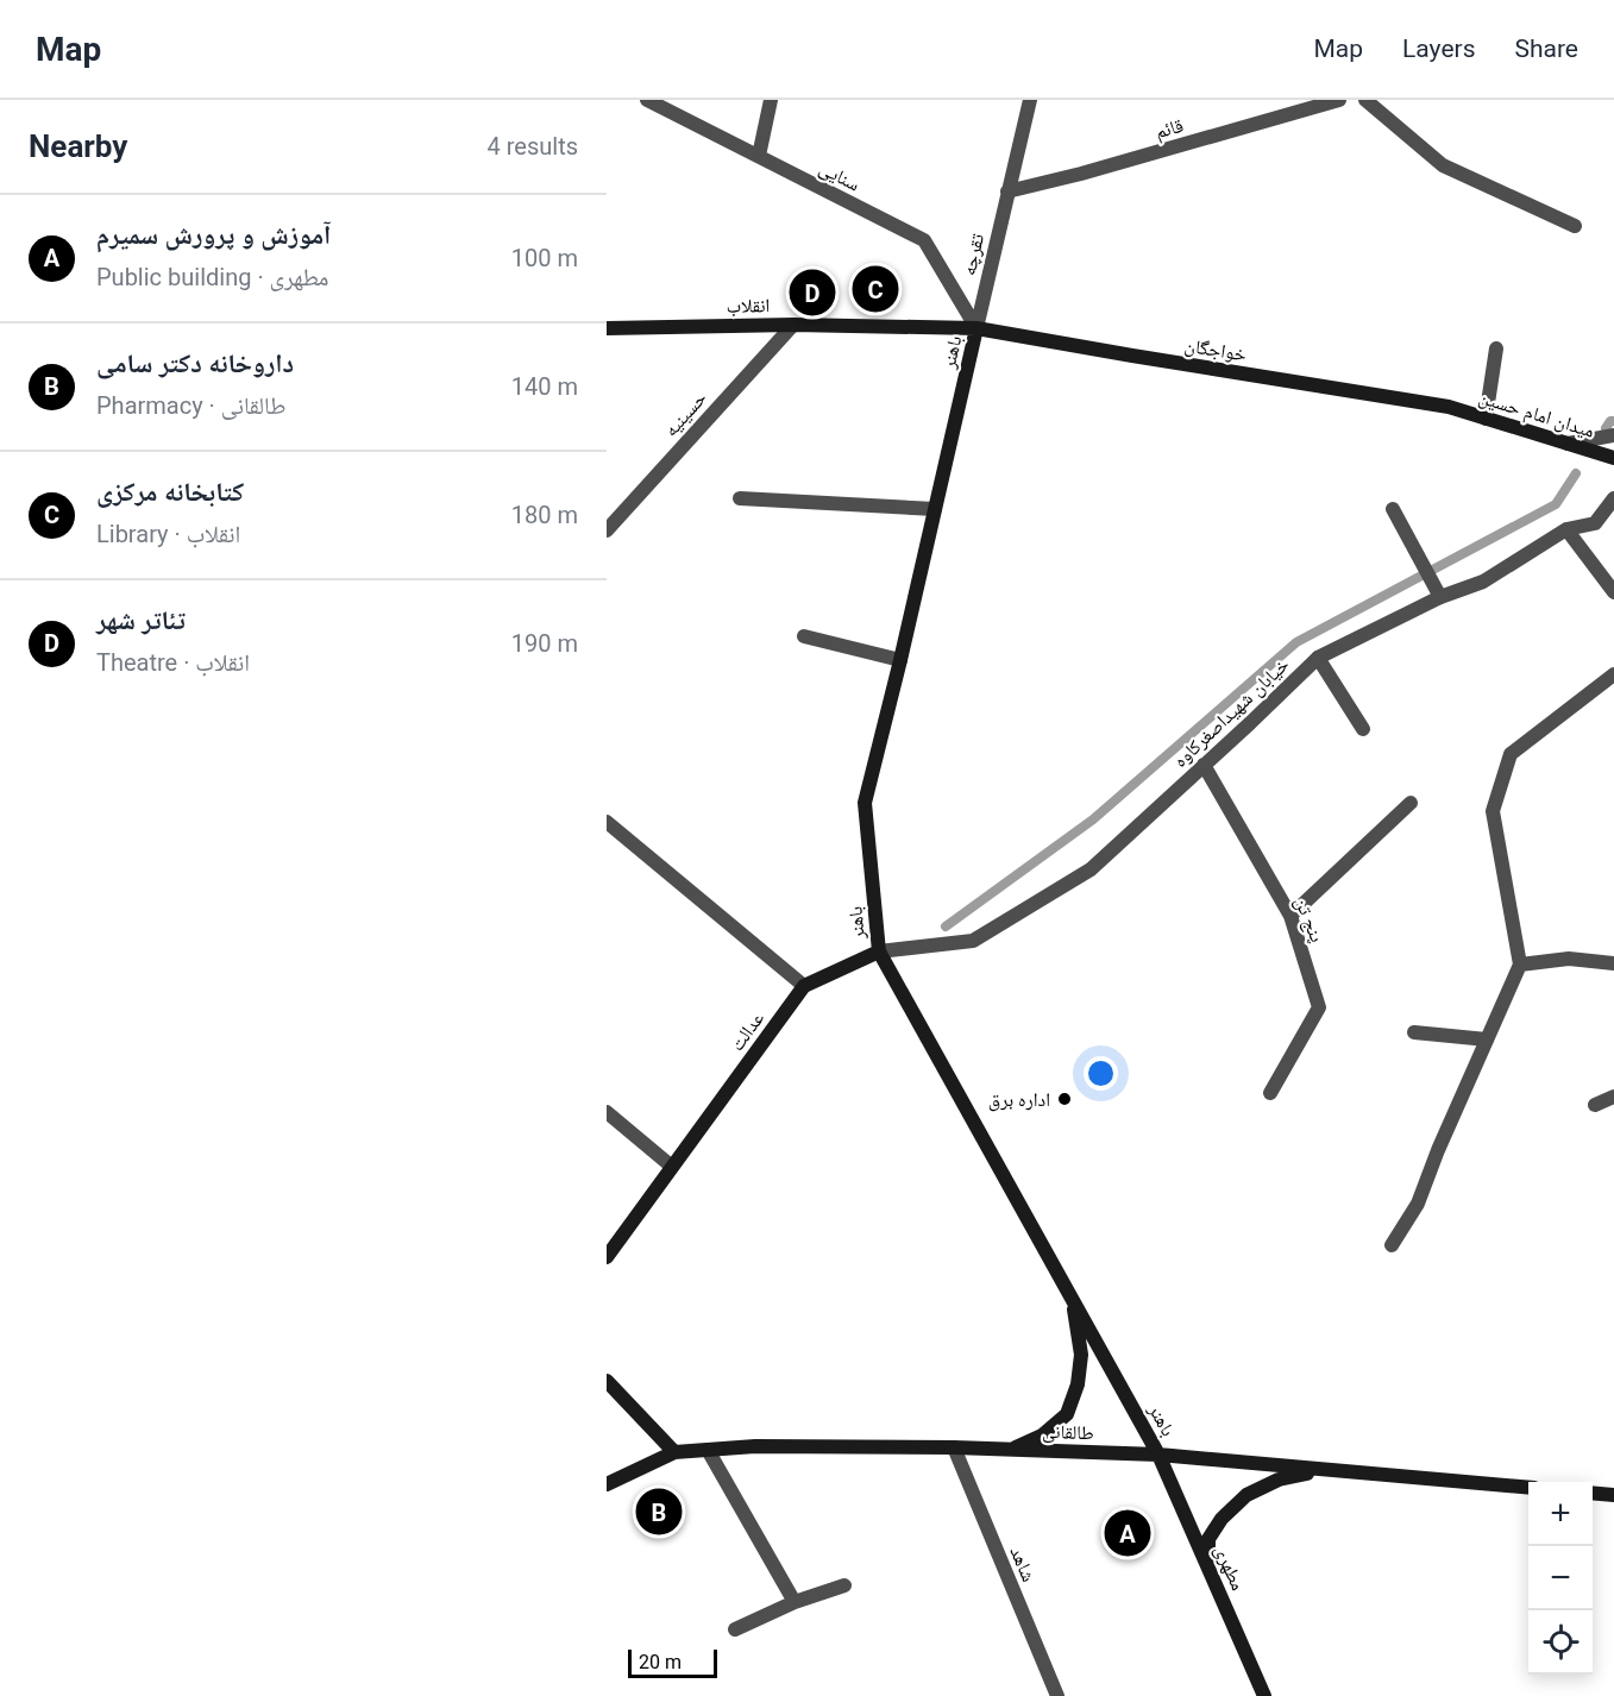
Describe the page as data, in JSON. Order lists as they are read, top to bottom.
{
  "streets": {
    "main road": [
      "انقلاب",
      "خواجگان",
      "باهنر",
      "میدان امام حسین",
      "عدالت",
      "طالقانی",
      "مطهری"
    ],
    "street": [
      "قائم",
      "سنایی",
      "تقرچه",
      "حسینیه",
      "خیابان شهیداصغرکاوه",
      "پنج تن",
      "شاهد"
    ]
  },
  "crossings": [
    ["قائم", "تقرچه"],
    ["سنایی", "تقرچه"],
    ["سنایی", "انقلاب"],
    ["سنایی", "خواجگان"],
    ["سنایی", "باهنر"],
    ["تقرچه", "انقلاب"],
    ["تقرچه", "خواجگان"],
    ["تقرچه", "باهنر"],
    ["انقلاب", "خواجگان"],
    ["انقلاب", "باهنر"],
    ["انقلاب", "حسینیه"],
    ["خواجگان", "باهنر"],
    ["خواجگان", "میدان امام حسین"],
    ["باهنر", "خیابان شهیداصغرکاوه"],
    ["باهنر", "عدالت"],
    ["باهنر", "طالقانی"],
    ["باهنر", "مطهری"],
    ["خیابان شهیداصغرکاوه", "پنج تن"],
    ["خیابان شهیداصغرکاوه", "عدالت"],
    ["طالقانی", "شاهد"],
    ["طالقانی", "مطهری"]
  ],
  "places": ["اداره برق"],
  "scale_bar": "20 m",
  "page": {
    "header": "Map",
    "nav": ["Map", "Layers", "Share"],
    "heading": ["Nearby", "4 results"],
    "list": [
      {
        "mark": "A",
        "name": "آموزش و پرورش سمیرم",
        "note": "Public building · مطهری",
        "value": "100 m"
      },
      {
        "mark": "B",
        "name": "داروخانه دکتر سامی",
        "note": "Pharmacy · طالقانی",
        "value": "140 m"
      },
      {
        "mark": "C",
        "name": "کتابخانه مرکزی",
        "note": "Library · انقلاب",
        "value": "180 m"
      },
      {
        "mark": "D",
        "name": "تئاتر شهر",
        "note": "Theatre · انقلاب",
        "value": "190 m"
      }
    ],
    "pins": [
      "C",
      "D",
      "B",
      "A"
    ],
    "map_buttons": ["+", "−"],
    "scale": "20 m"
  }
}
